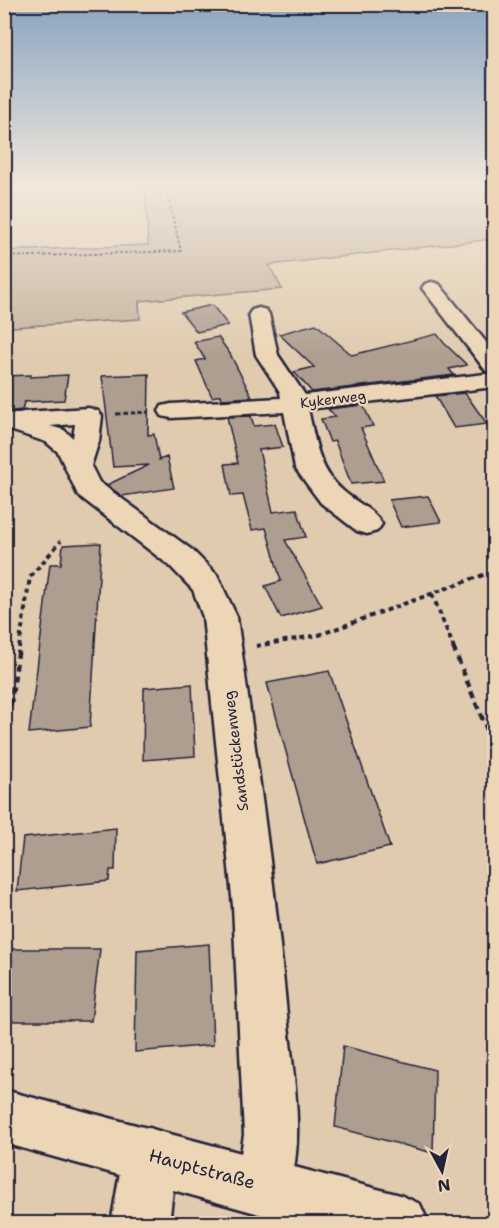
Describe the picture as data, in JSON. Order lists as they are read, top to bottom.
{
  "streets": {
    "street": ["Kykerweg", "Sandstückenweg", "Hauptstraße"]
  },
  "crossings": [
    ["Sandstückenweg", "Hauptstraße"]
  ],
  "north": "bottom"
}
